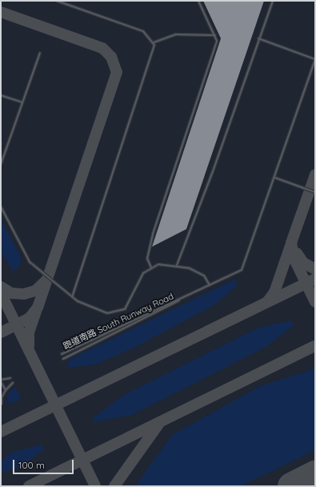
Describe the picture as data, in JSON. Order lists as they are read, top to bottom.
{
  "streets": {
    "lane": ["跑道南路 South Runway Road"]
  },
  "scale_bar": "100 m"
}
